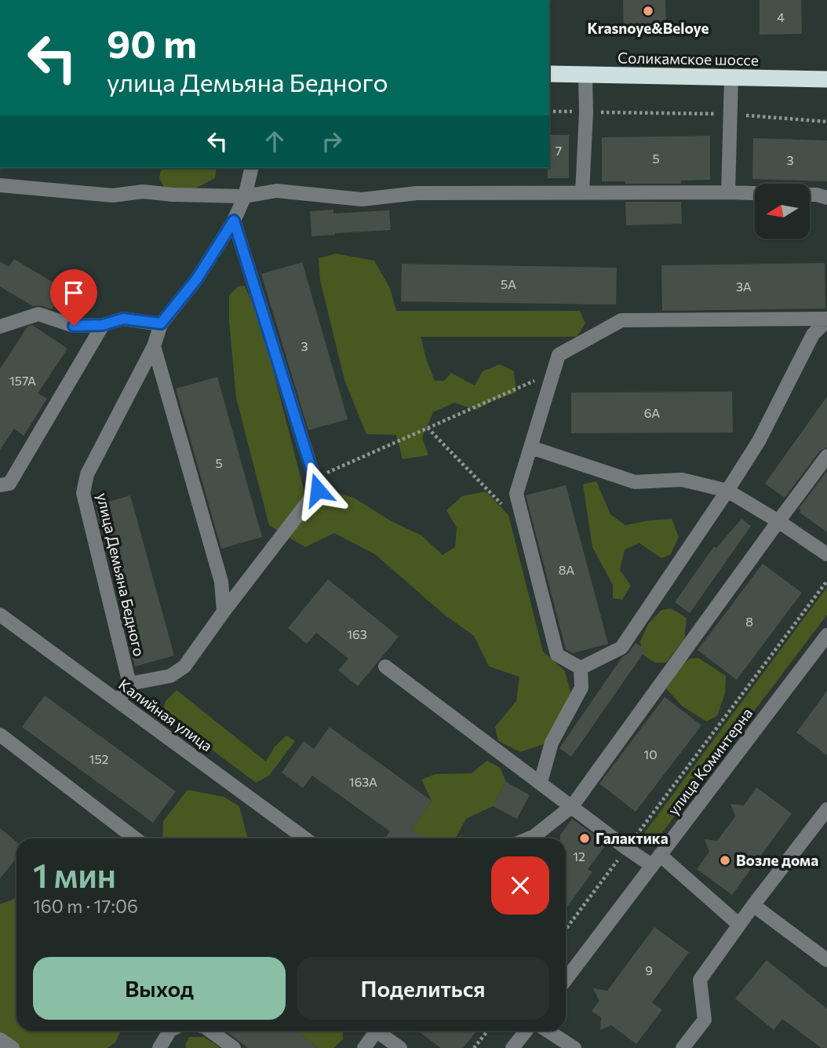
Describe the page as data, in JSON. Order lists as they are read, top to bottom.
{
  "streets": {
    "highway": ["Соликамское шоссе"],
    "street": ["улица Демьяна Бедного", "Калийная улица", "улица Коминтерна"]
  },
  "places": ["Krasnoye&Beloye", "Галактика", "Возле дома"],
  "house_numbers": [
    "4",
    "7",
    "5",
    "3",
    "5А",
    "3А",
    "3",
    "157А",
    "6А",
    "5",
    "8А",
    "8",
    "163",
    "10",
    "152",
    "163А",
    "12",
    "9"
  ],
  "north": "left",
  "page": {
    "turn": ["90 m", "улица Демьяна Бедного"],
    "heading": ["1 мин", "160 m · 17:06"],
    "buttons": ["Выход", "Поделиться"]
  }
}
